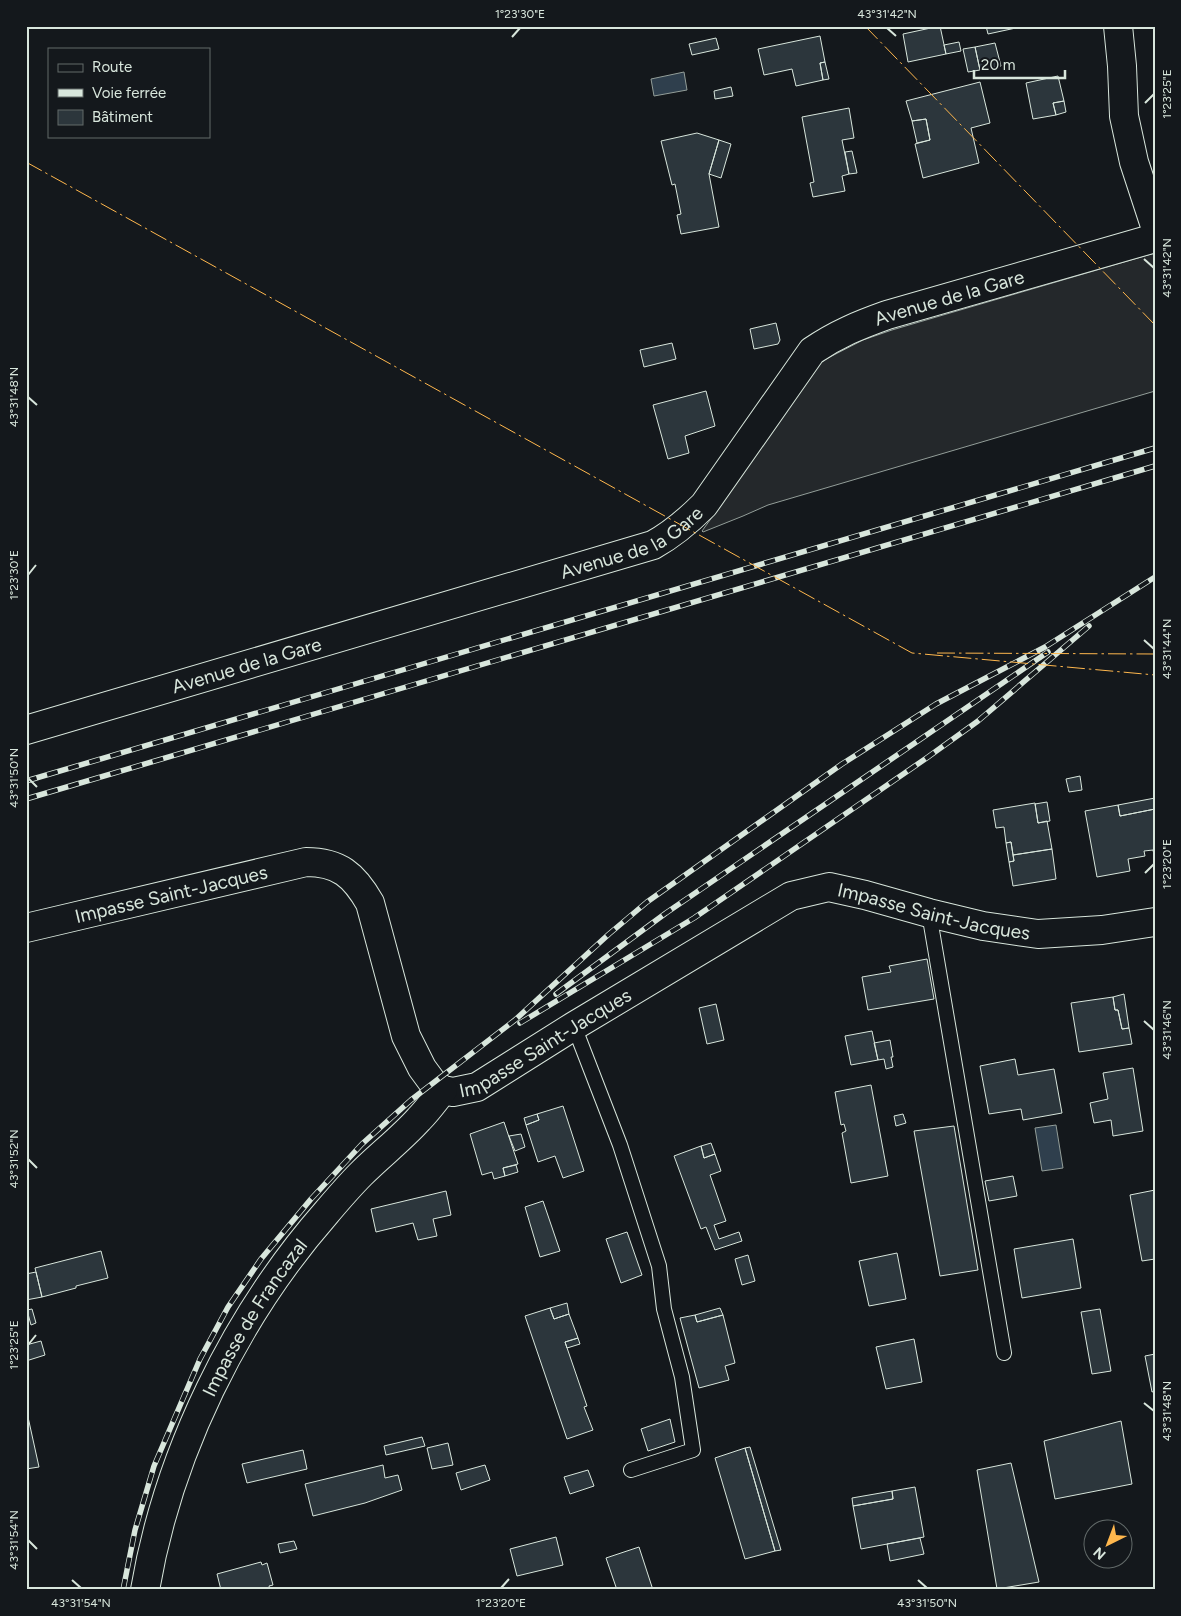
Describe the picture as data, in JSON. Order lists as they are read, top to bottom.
{
  "streets": {
    "street": ["Avenue de la Gare", "Impasse Saint-Jacques", "Impasse de Francazal"]
  },
  "crossings": [
    ["Impasse Saint-Jacques", "Impasse de Francazal"]
  ],
  "legend": ["Route", "Voie ferrée", "Bâtiment"],
  "scale_bar": "20 m",
  "north": "bottom left",
  "coordinates": [
    "1°23'30\"E",
    "43°31'42\"N",
    "1°23'25\"E",
    "43°31'48\"N",
    "43°31'44\"N",
    "43°31'50\"N",
    "1°23'20\"E",
    "43°31'46\"N",
    "43°31'52\"N",
    "43°31'54\"N"
  ]
}
